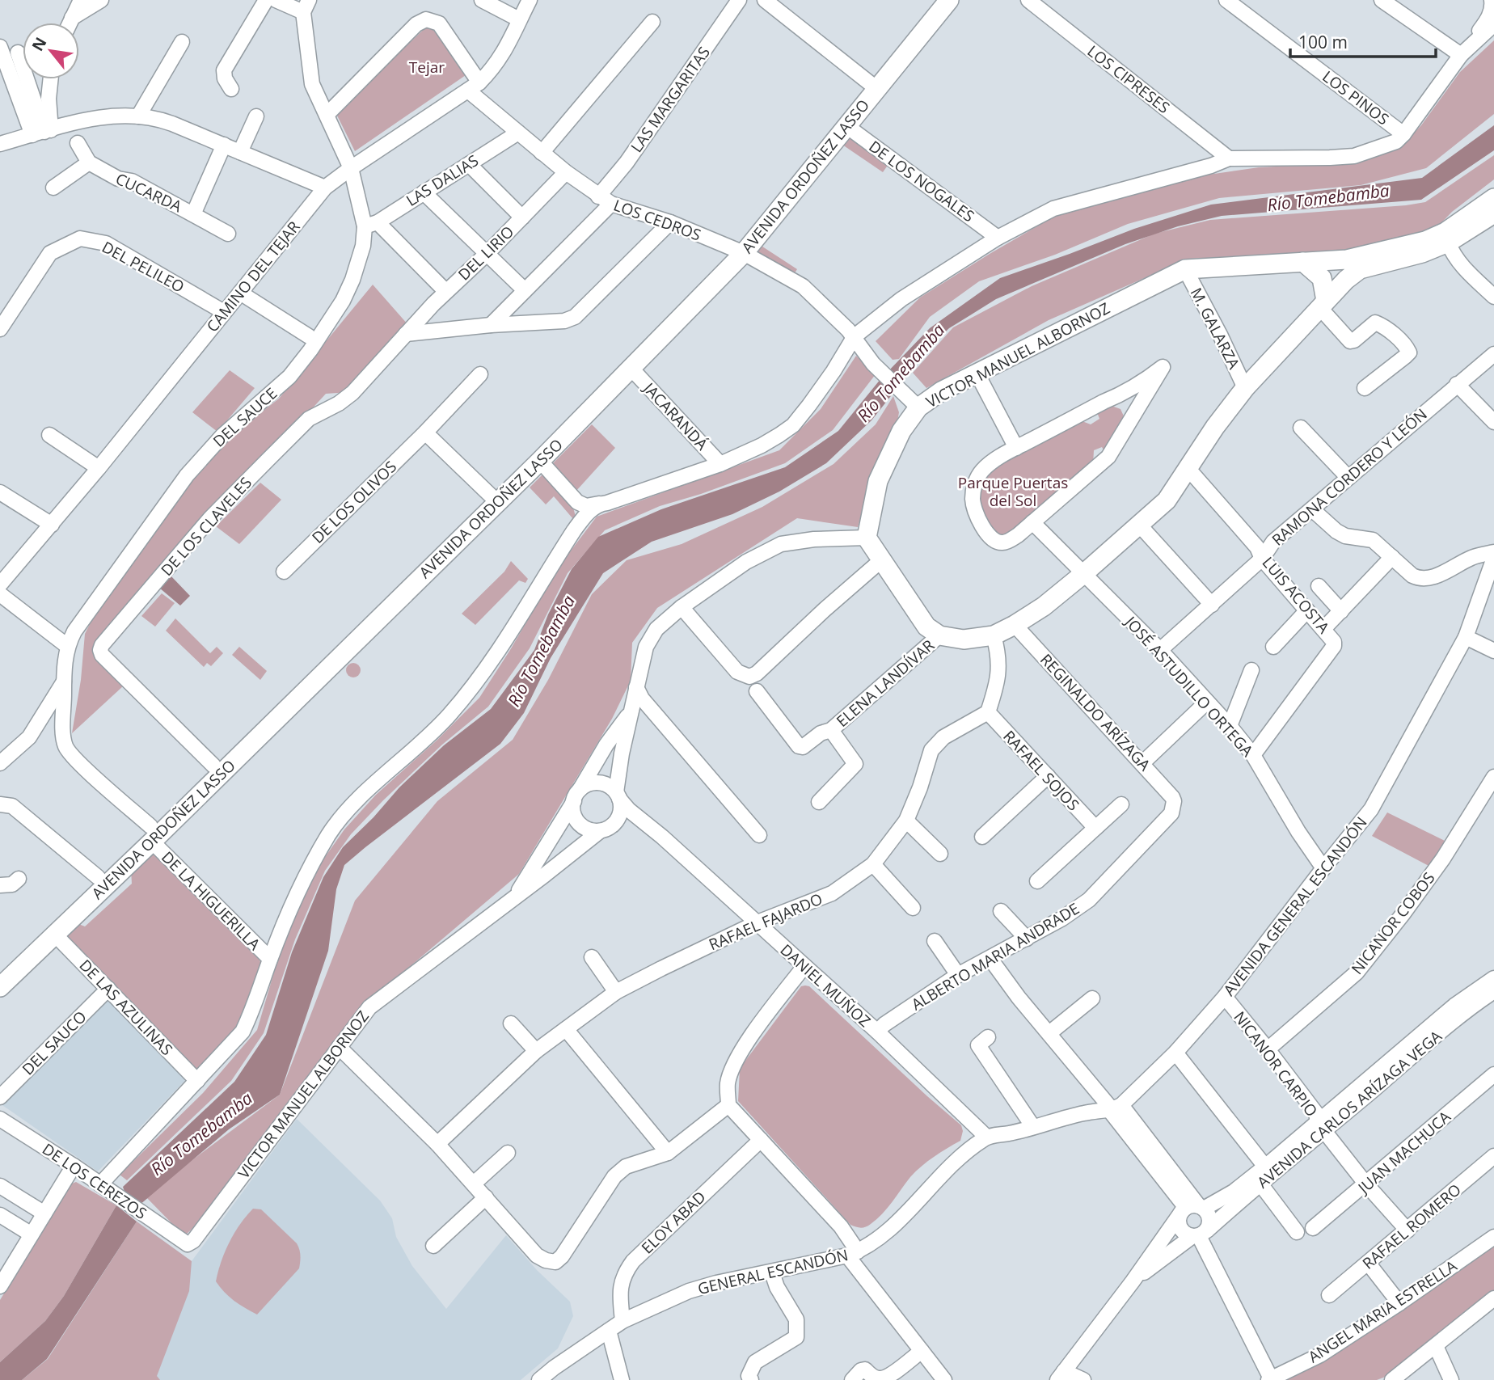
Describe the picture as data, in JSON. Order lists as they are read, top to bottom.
{
  "streets": {
    "main road": ["AVENIDA ORDOÑEZ LASSO", "VICTOR MANUEL ALBORNOZ"],
    "street": [
      "LOS CIPRESES",
      "LOS PINOS",
      "LAS MARGARITAS",
      "LAS DALIAS",
      "DE LOS NOGALES",
      "CUCARDA",
      "LOS CEDROS",
      "DEL LIRIO",
      "DEL PELILEO",
      "CAMINO DEL TEJAR",
      "M. GALARZA",
      "JACARANDÁ",
      "DEL SAUCE",
      "RAMONA CORDERO Y LEÓN",
      "DE LOS OLIVOS",
      "DE LOS CLAVELES",
      "LUIS ACOSTA",
      "ELENA LANDÍVAR",
      "JOSÉ ASTUDILLO ORTEGA",
      "REGINALDO ARÍZAGA",
      "RAFAEL SOJOS",
      "DE LA HIGUERILLA",
      "AVENIDA GENERAL ESCANDÓN",
      "RAFAEL FAJARDO",
      "NICANOR COBOS",
      "ALBERTO MARIA ANDRADE",
      "DANIEL MUÑOZ",
      "DE LAS AZULINAS",
      "DEL SAUCO",
      "NICANOR CARPIO",
      "AVENIDA CARLOS ARÍZAGA VEGA",
      "JUAN MACHUCA",
      "DE LOS CEREZOS",
      "ELOY ABAD",
      "RAFAEL ROMERO",
      "GENERAL ESCANDÓN",
      "ANGEL MARIA ESTRELLA"
    ]
  },
  "crossings": [
    ["LAS MARGARITAS", "LOS CEDROS"],
    ["AVENIDA ORDOÑEZ LASSO", "DE LOS NOGALES"],
    ["AVENIDA ORDOÑEZ LASSO", "LOS CEDROS"],
    ["AVENIDA ORDOÑEZ LASSO", "JACARANDÁ"],
    ["AVENIDA ORDOÑEZ LASSO", "DE LOS CLAVELES"],
    ["AVENIDA ORDOÑEZ LASSO", "DE LA HIGUERILLA"],
    ["AVENIDA ORDOÑEZ LASSO", "DE LAS AZULINAS"],
    ["LAS DALIAS", "LOS CEDROS"],
    ["LAS DALIAS", "DEL SAUCE"],
    ["LOS CEDROS", "DEL LIRIO"],
    ["LOS CEDROS", "CAMINO DEL TEJAR"],
    ["LOS CEDROS", "VICTOR MANUEL ALBORNOZ"],
    ["LOS CEDROS", "DEL SAUCE"],
    ["DEL LIRIO", "DE LOS CLAVELES"],
    ["DEL PELILEO", "CAMINO DEL TEJAR"],
    ["CAMINO DEL TEJAR", "DEL SAUCE"],
    ["M. GALARZA", "VICTOR MANUEL ALBORNOZ"],
    ["VICTOR MANUEL ALBORNOZ", "DANIEL MUÑOZ"],
    ["VICTOR MANUEL ALBORNOZ", "DE LOS CEREZOS"],
    ["DEL SAUCE", "DE LA HIGUERILLA"],
    ["RAMONA CORDERO Y LEÓN", "LUIS ACOSTA"],
    ["RAMONA CORDERO Y LEÓN", "JOSÉ ASTUDILLO ORTEGA"],
    ["LUIS ACOSTA", "JOSÉ ASTUDILLO ORTEGA"],
    ["JOSÉ ASTUDILLO ORTEGA", "AVENIDA GENERAL ESCANDÓN"],
    ["REGINALDO ARÍZAGA", "ALBERTO MARIA ANDRADE"],
    ["RAFAEL SOJOS", "RAFAEL FAJARDO"],
    ["AVENIDA GENERAL ESCANDÓN", "NICANOR CARPIO"],
    ["RAFAEL FAJARDO", "DANIEL MUÑOZ"],
    ["NICANOR COBOS", "NICANOR CARPIO"],
    ["ALBERTO MARIA ANDRADE", "DANIEL MUÑOZ"],
    ["DANIEL MUÑOZ", "GENERAL ESCANDÓN"],
    ["DE LAS AZULINAS", "DEL SAUCO"],
    ["NICANOR CARPIO", "AVENIDA CARLOS ARÍZAGA VEGA"],
    ["NICANOR CARPIO", "JUAN MACHUCA"],
    ["NICANOR CARPIO", "RAFAEL ROMERO"],
    ["ELOY ABAD", "GENERAL ESCANDÓN"]
  ],
  "water": ["Río Tomebamba"],
  "parks": ["Tejar", "Parque Puertas del Sol"],
  "scale_bar": "100 m",
  "north": "top left"
}
